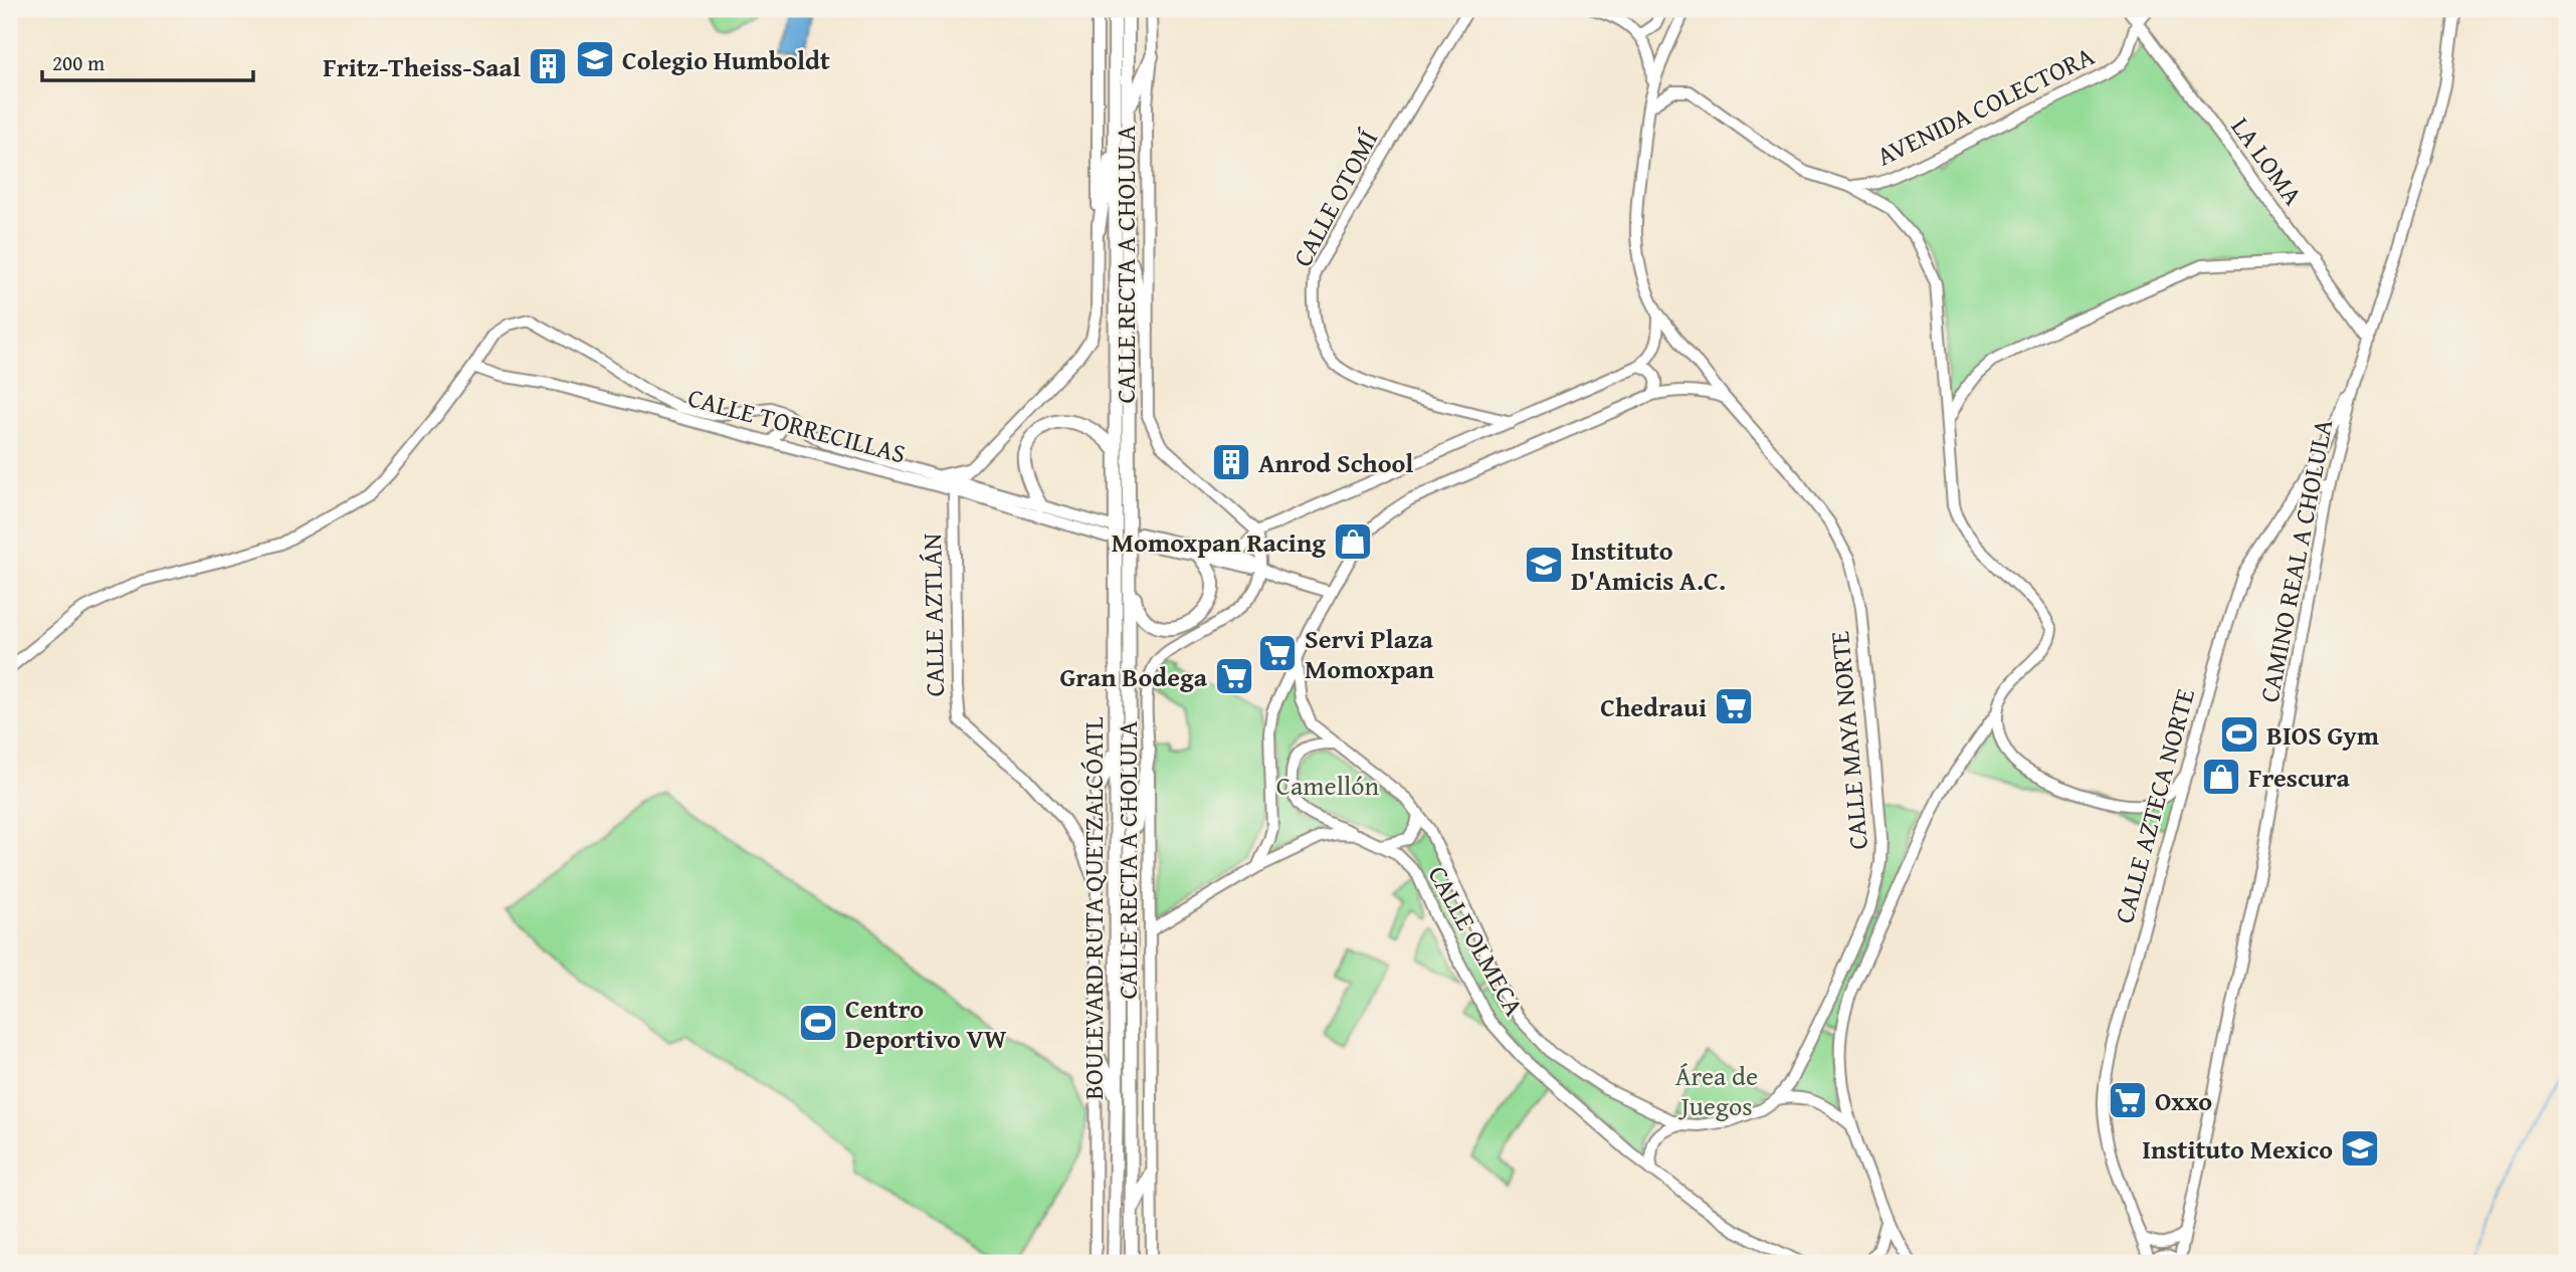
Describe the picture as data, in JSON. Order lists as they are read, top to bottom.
{
  "streets": {
    "main road": ["CALLE RECTA A CHOLULA", "BOULEVARD RUTA QUETZALCÓATL"],
    "street": [
      "AVENIDA COLECTORA",
      "LA LOMA",
      "CALLE OTOMÍ",
      "CALLE TORRECILLAS",
      "CAMINO REAL A CHOLULA",
      "CALLE AZTLÁN",
      "CALLE MAYA NORTE",
      "CALLE AZTECA NORTE",
      "CALLE OLMECA"
    ]
  },
  "crossings": [
    ["AVENIDA COLECTORA", "LA LOMA"],
    ["LA LOMA", "CAMINO REAL A CHOLULA"],
    ["CALLE RECTA A CHOLULA", "BOULEVARD RUTA QUETZALCÓATL"],
    ["CALLE RECTA A CHOLULA", "CALLE OLMECA"],
    ["CALLE TORRECILLAS", "CALLE AZTLÁN"],
    ["CAMINO REAL A CHOLULA", "CALLE AZTECA NORTE"],
    ["CALLE MAYA NORTE", "CALLE OLMECA"]
  ],
  "parks": ["Camellón", "Área de Juegos"],
  "places": {
    "school or university": ["Colegio Humboldt", "Instituto D'Amicis A.C.", "Instituto Mexico"],
    "building": ["Fritz-Theiss-Saal", "Anrod School"],
    "shop": ["Momoxpan Racing", "Frescura"],
    "supermarket": [
      "Servi Plaza Momoxpan",
      "Gran Bodega",
      "Chedraui",
      "Oxxo"
    ],
    "sports": ["BIOS Gym", "Centro Deportivo VW"]
  },
  "scale_bar": "200 m"
}
